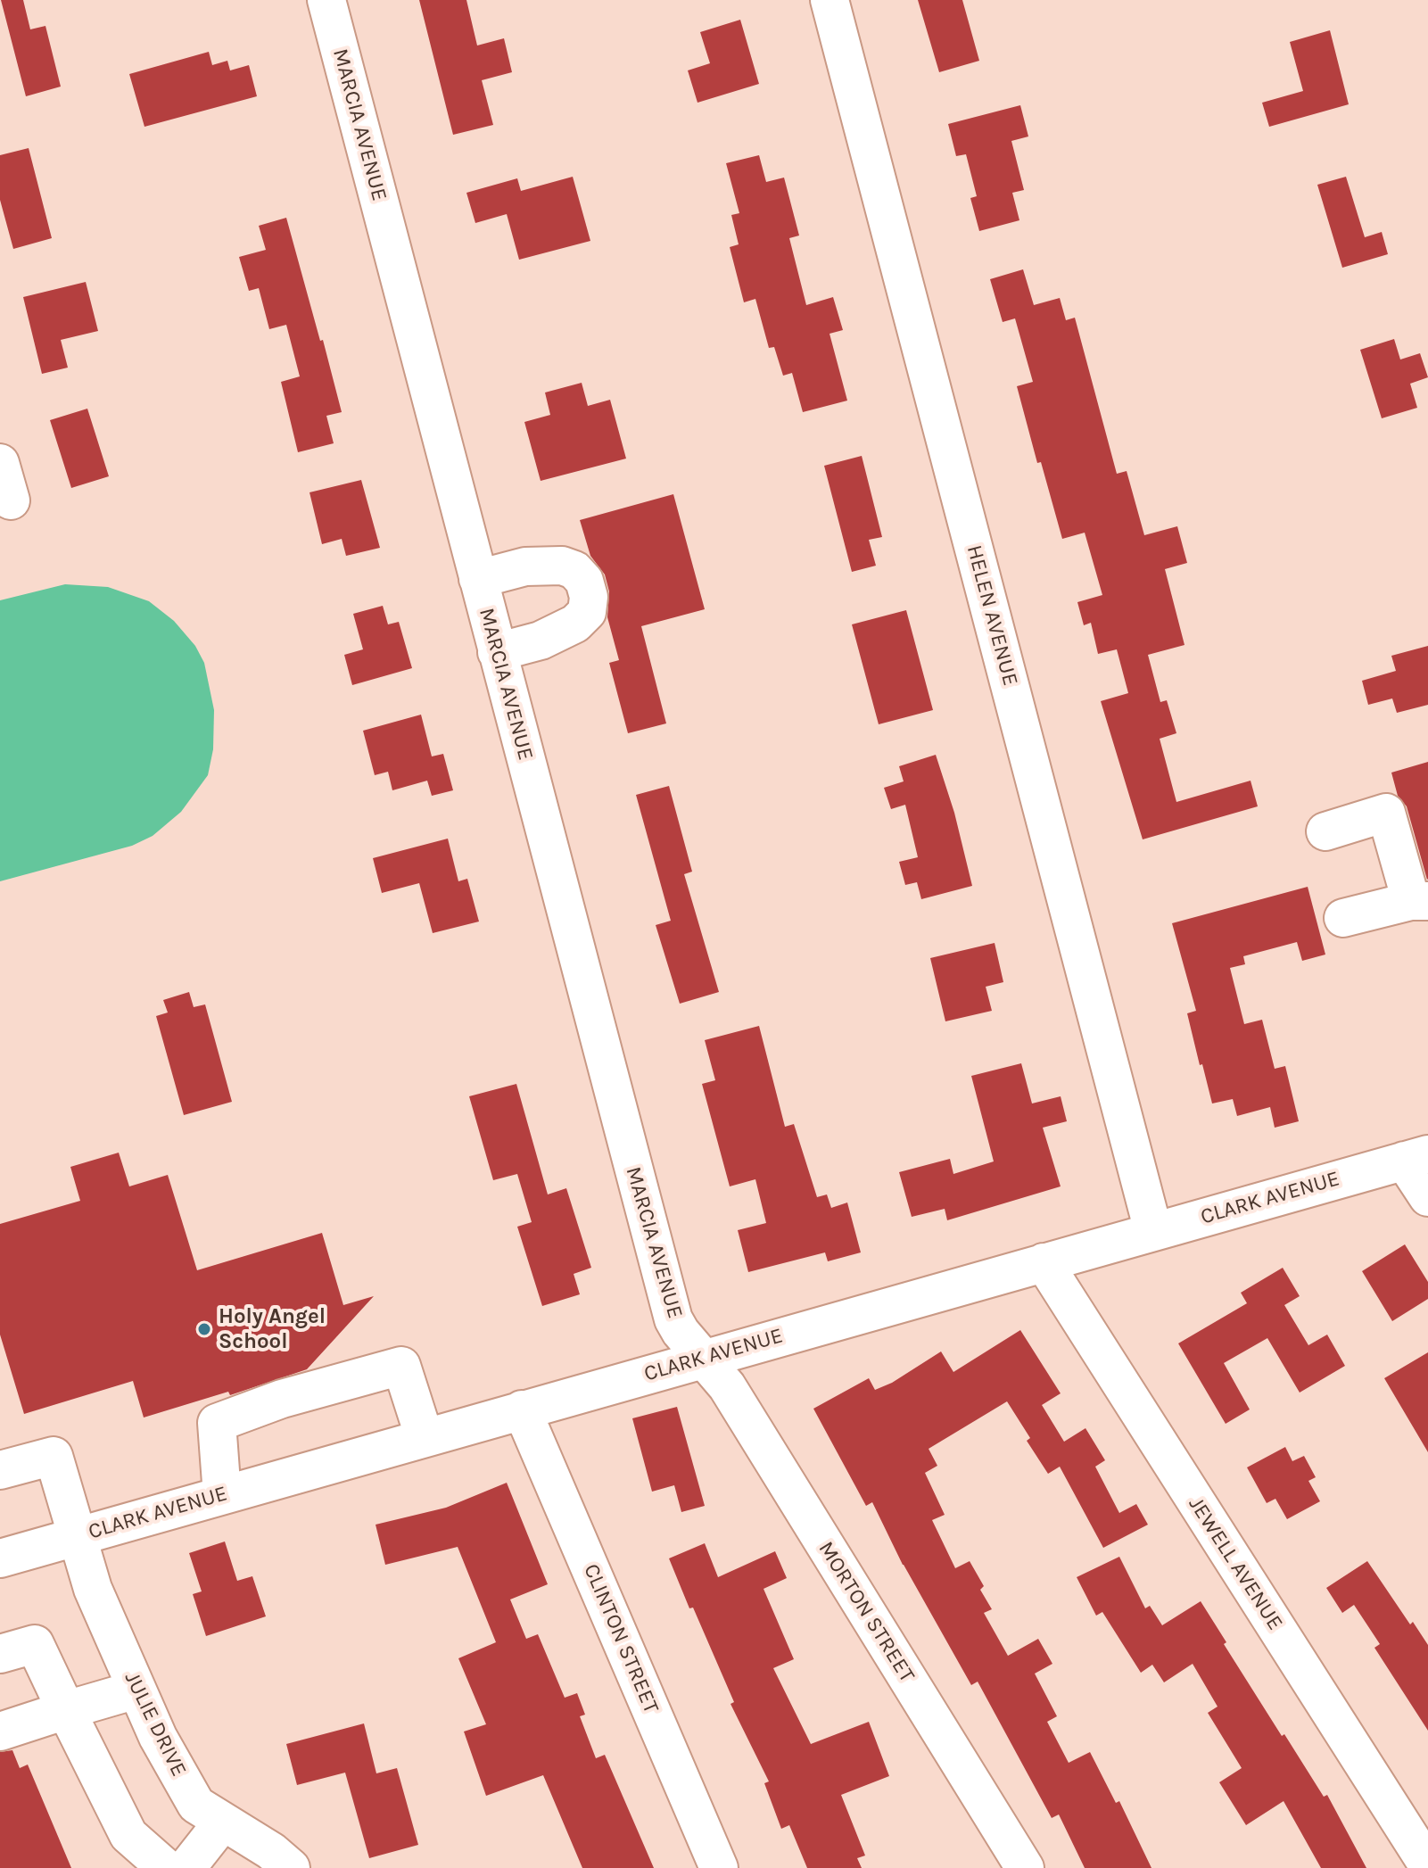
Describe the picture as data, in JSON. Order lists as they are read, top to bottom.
{
  "streets": {
    "street": [
      "MARCIA AVENUE",
      "HELEN AVENUE",
      "CLARK AVENUE",
      "JEWELL AVENUE",
      "MORTON STREET",
      "CLINTON STREET",
      "JULIE DRIVE"
    ]
  },
  "crossings": [
    ["MARCIA AVENUE", "CLARK AVENUE"],
    ["MARCIA AVENUE", "MORTON STREET"],
    ["HELEN AVENUE", "CLARK AVENUE"],
    ["CLARK AVENUE", "JEWELL AVENUE"],
    ["CLARK AVENUE", "MORTON STREET"],
    ["CLARK AVENUE", "CLINTON STREET"],
    ["CLARK AVENUE", "JULIE DRIVE"]
  ],
  "places": ["Holy Angel School"]
}
